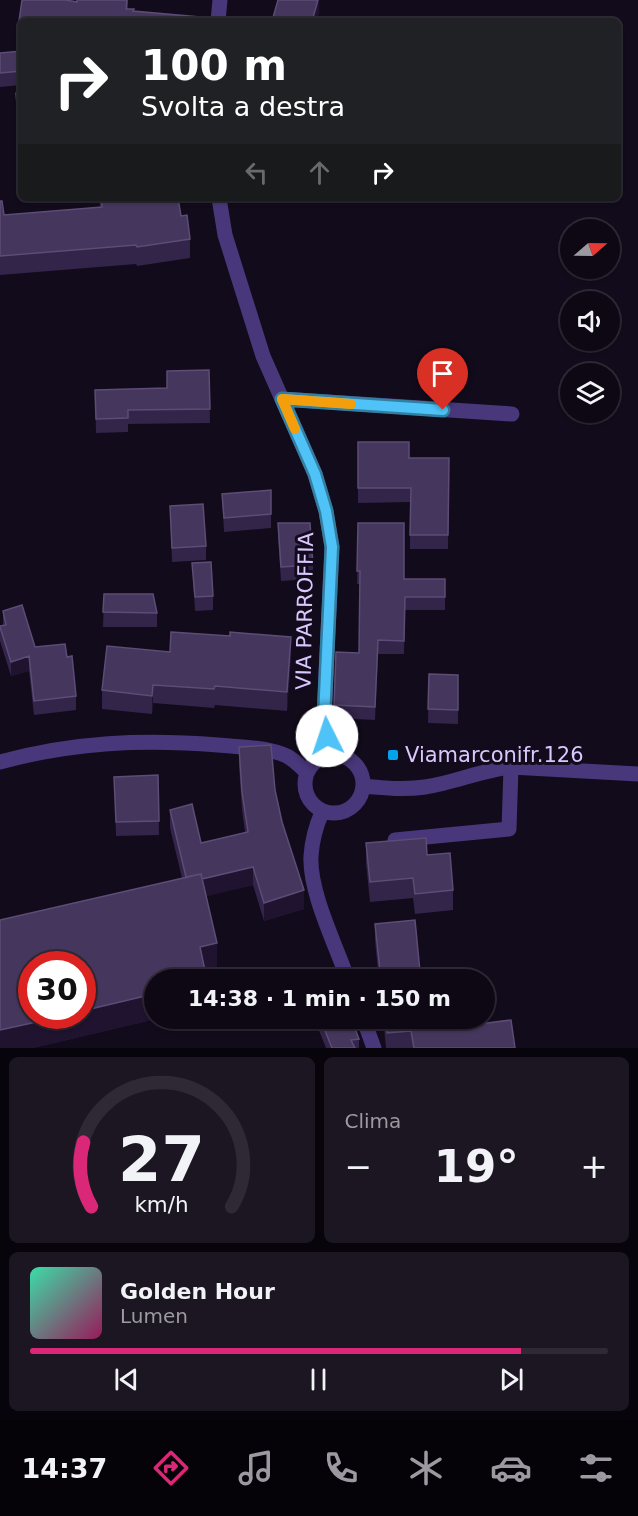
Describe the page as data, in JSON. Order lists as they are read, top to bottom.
{
  "streets": {
    "street": ["VIA PARROFFIA"]
  },
  "places": {
    "transit": ["Viamarconifr.126"]
  },
  "north": "right",
  "page": {
    "turn": ["100 m", "Svolta a destra"],
    "limit": "30",
    "trip": "14:38 · 1 min · 150 m",
    "tile": "Clima",
    "heat": ["−", "19°", "+"],
    "song": ["Golden Hour", "Lumen"],
    "tabs": "14:37",
    "gauge": ["27", "km/h"]
  }
}
